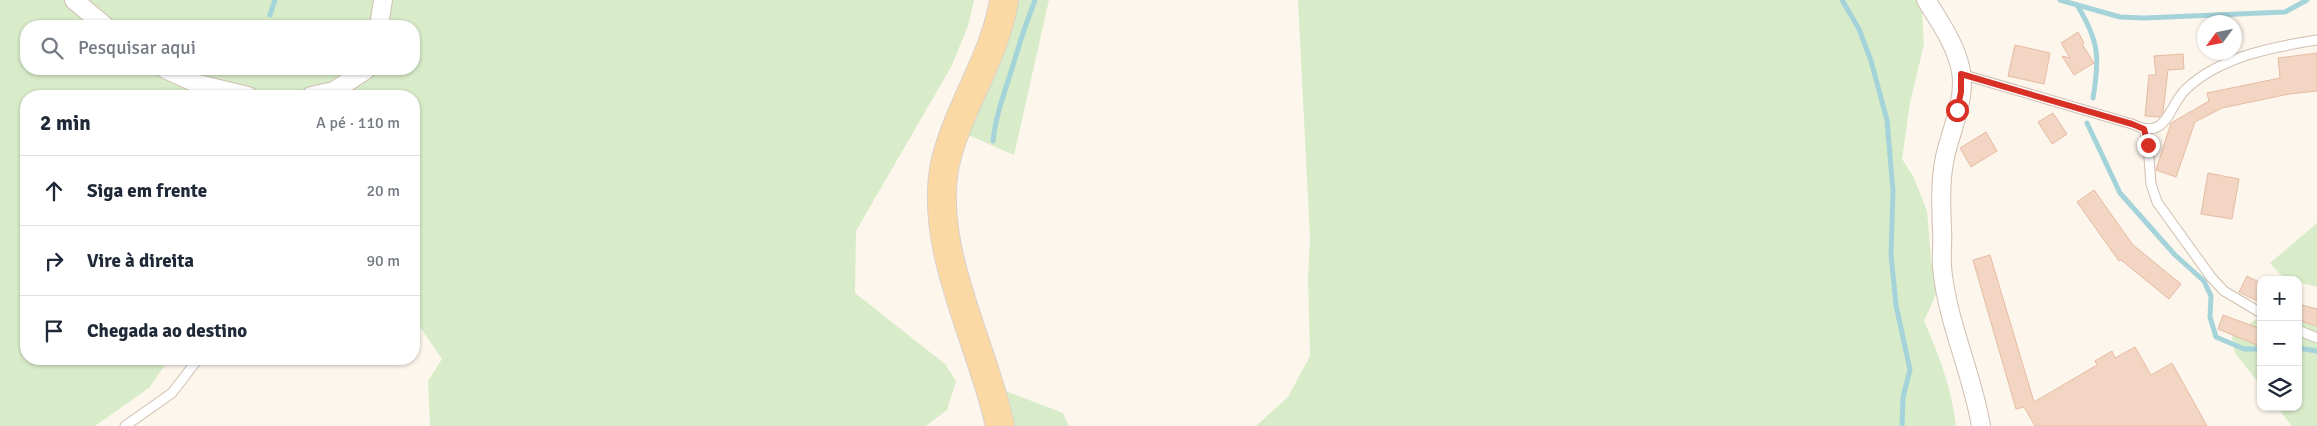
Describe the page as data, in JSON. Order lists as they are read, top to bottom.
{
  "north": "bottom left",
  "page": {
    "search": "Pesquisar aqui",
    "heading": ["2 min", "A pé · 110 m"],
    "list": [
      ["Siga em frente", "20 m"],
      ["Vire à direita", "90 m"],
      "Chegada ao destino"
    ],
    "map_buttons": ["+", "−"]
  }
}
